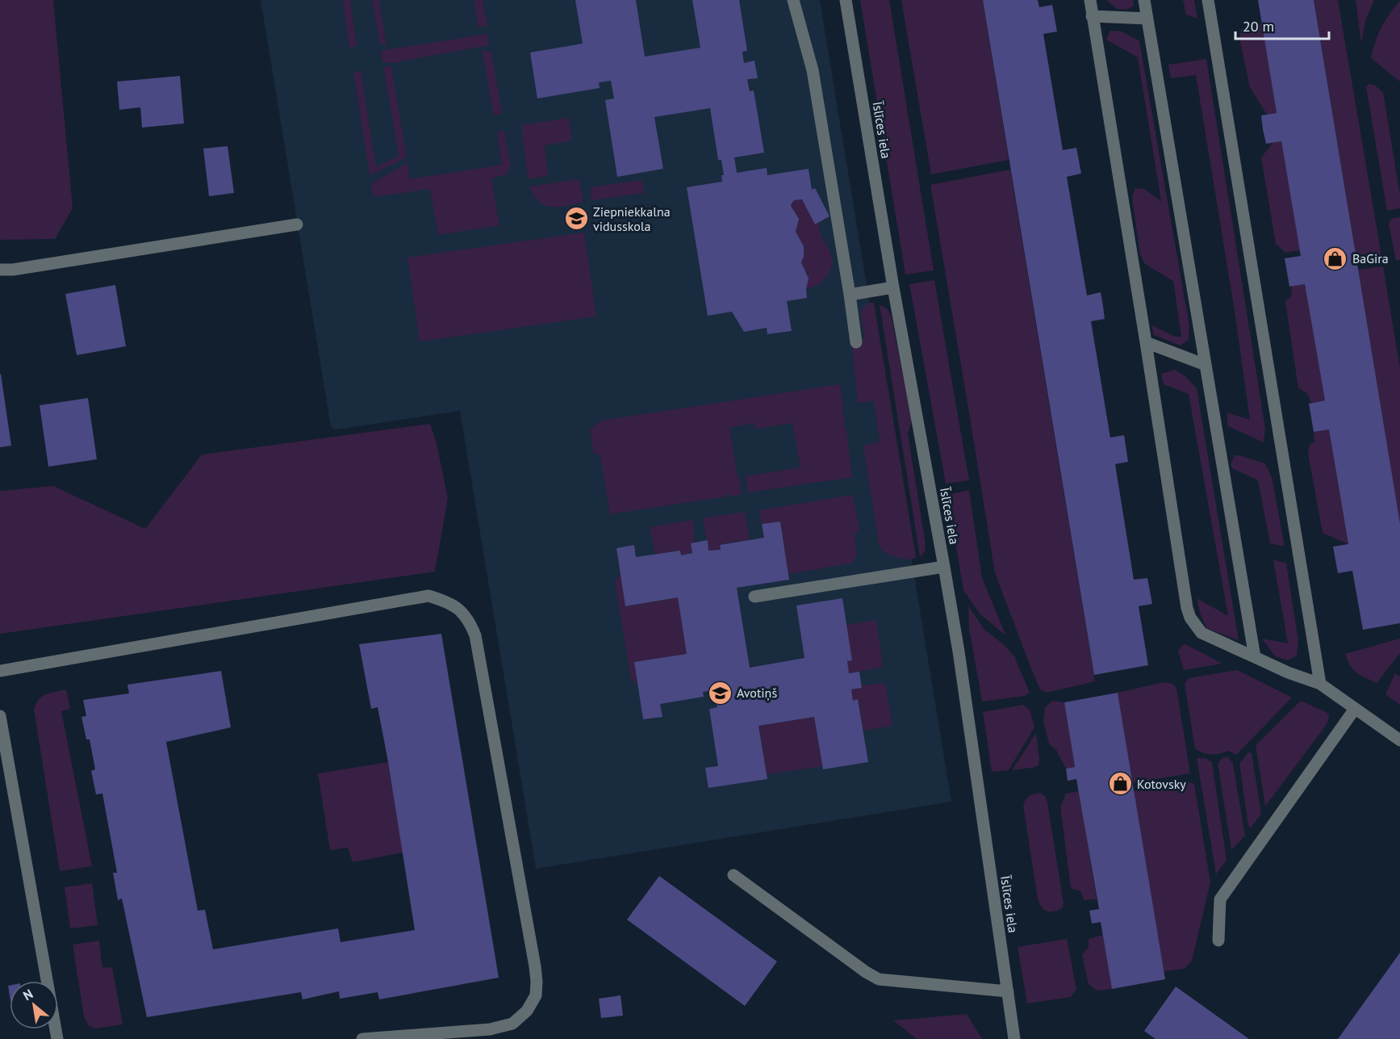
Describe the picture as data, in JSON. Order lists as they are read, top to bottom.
{
  "streets": {
    "street": ["Īslīces iela"]
  },
  "places": {
    "school or university": ["Ziepniekkalna vidusskola", "Avotiņš"],
    "shop": ["BaGira", "Kotovsky"]
  },
  "scale_bar": "20 m",
  "north": "top left"
}
